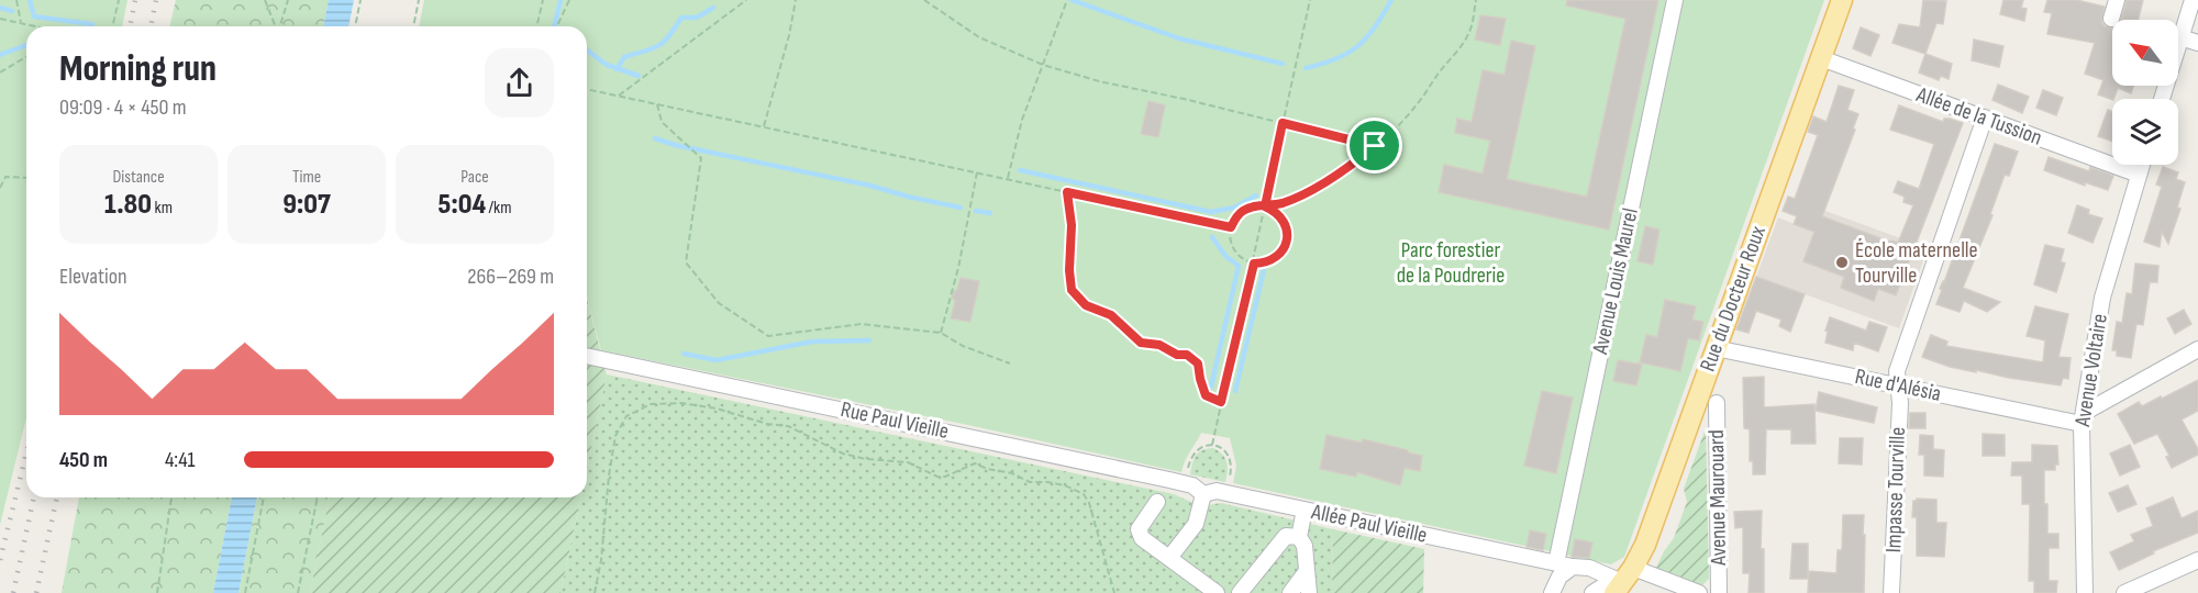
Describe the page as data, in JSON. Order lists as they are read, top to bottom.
{
  "streets": {
    "main road": ["Rue du Docteur Roux"],
    "street": [
      "Allée de la Tussion",
      "Avenue Louis Maurel",
      "Avenue Voltaire",
      "Rue d'Alésia",
      "Rue Paul Vieille",
      "Impasse Tourville",
      "Avenue Maurouard",
      "Allée Paul Vieille"
    ]
  },
  "crossings": [
    ["Allée de la Tussion", "Rue du Docteur Roux"],
    ["Allée de la Tussion", "Avenue Voltaire"],
    ["Allée de la Tussion", "Impasse Tourville"],
    ["Avenue Louis Maurel", "Allée Paul Vieille"],
    ["Rue du Docteur Roux", "Rue d'Alésia"],
    ["Rue du Docteur Roux", "Avenue Maurouard"],
    ["Avenue Voltaire", "Rue d'Alésia"],
    ["Rue d'Alésia", "Impasse Tourville"],
    ["Avenue Maurouard", "Allée Paul Vieille"]
  ],
  "parks": ["Parc forestier de la Poudrerie"],
  "places": ["École maternelle Tourville"],
  "north": "top left",
  "page": {
    "heading": ["Morning run", "09:09 · 4 × 450 m"],
    "stats": [
      ["Distance", "1.80 km"],
      ["Time", "9:07"],
      ["Pace", "5:04 /km"]
    ],
    "chart": ["Elevation", "266–269 m"],
    "list": [
      {
        "name": "450 m",
        "note": "4:41"
      }
    ]
  }
}
